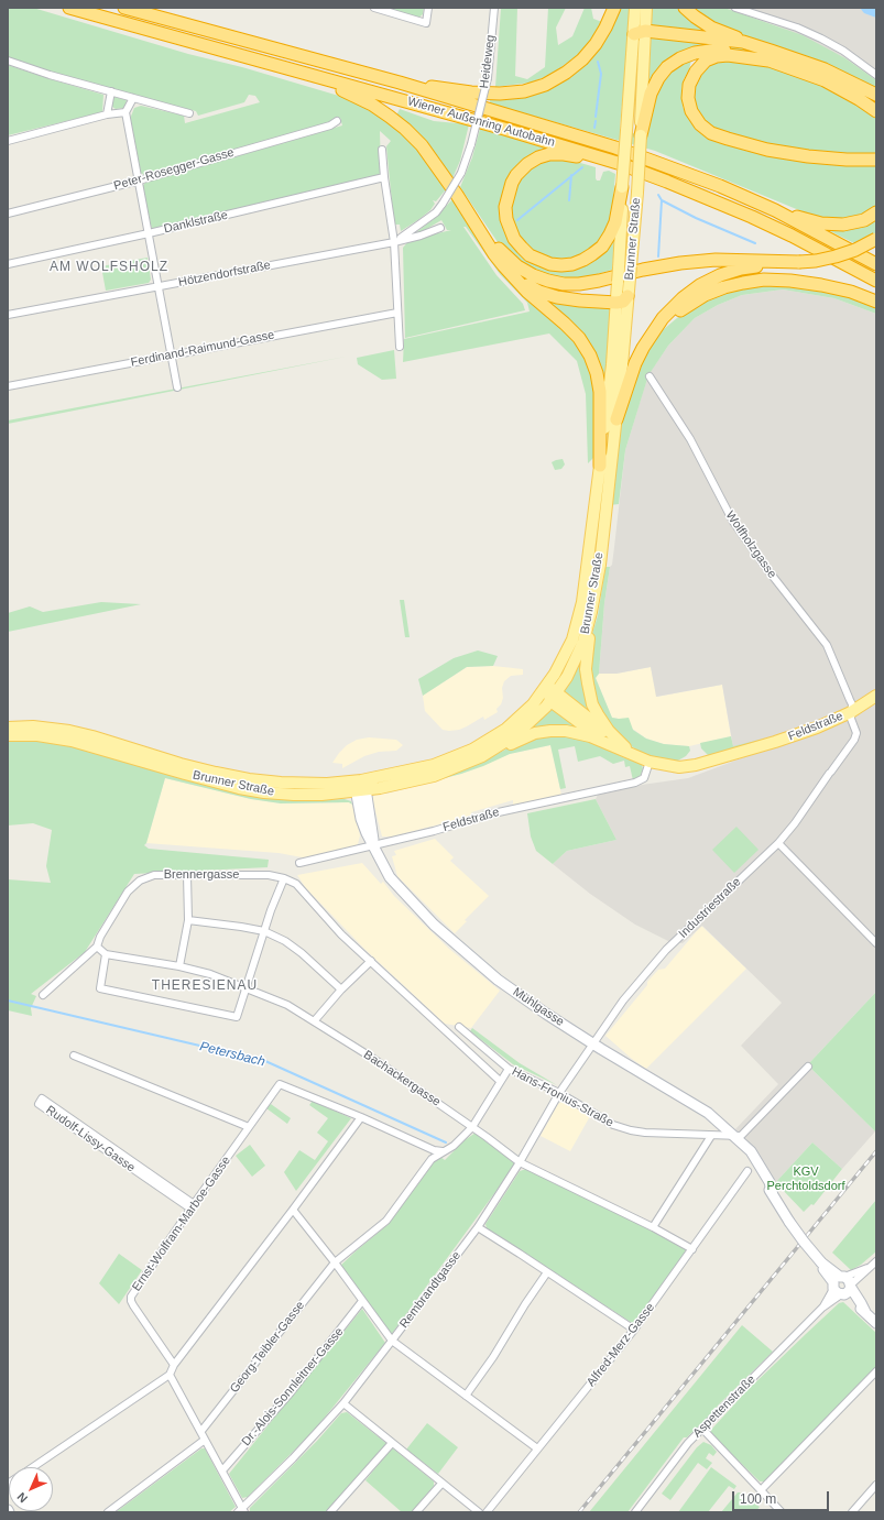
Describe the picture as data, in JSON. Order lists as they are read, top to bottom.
{
  "streets": {
    "highway": ["Wiener Außenring Autobahn"],
    "main road": ["Brunner Straße", "Feldstraße"],
    "street": [
      "Heideweg",
      "Peter-Rosegger-Gasse",
      "Danklstraße",
      "Hötzendorfstraße",
      "Ferdinand-Raimund-Gasse",
      "Wolfholzgasse",
      "Brennergasse",
      "Industriestraße",
      "Mühlgasse",
      "Bachackergasse",
      "Hans-Fronius-Straße",
      "Rudolf-Lissy-Gasse",
      "Ernst-Wolfram-Marboe-Gasse",
      "Rembrandtgasse",
      "Alfred-Merz-Gasse",
      "Georg-Teibler-Gasse",
      "Dr.-Alois-Sonnleitner-Gasse",
      "Aspettenstraße"
    ]
  },
  "crossings": [
    ["Heideweg", "Hötzendorfstraße"],
    ["Brunner Straße", "Mühlgasse"],
    ["Wolfholzgasse", "Feldstraße"],
    ["Wolfholzgasse", "Industriestraße"],
    ["Feldstraße", "Industriestraße"],
    ["Feldstraße", "Mühlgasse"],
    ["Brennergasse", "Hans-Fronius-Straße"],
    ["Industriestraße", "Mühlgasse"],
    ["Industriestraße", "Rembrandtgasse"],
    ["Mühlgasse", "Hans-Fronius-Straße"],
    ["Mühlgasse", "Rembrandtgasse"],
    ["Mühlgasse", "Aspettenstraße"],
    ["Bachackergasse", "Rembrandtgasse"],
    ["Bachackergasse", "Alfred-Merz-Gasse"],
    ["Bachackergasse", "Georg-Teibler-Gasse"],
    ["Hans-Fronius-Straße", "Rembrandtgasse"],
    ["Hans-Fronius-Straße", "Georg-Teibler-Gasse"],
    ["Rudolf-Lissy-Gasse", "Ernst-Wolfram-Marboe-Gasse"]
  ],
  "districts": ["AM WOLFSHOLZ", "THERESIENAU"],
  "water": ["Petersbach"],
  "parks": ["KGV Perchtoldsdorf"],
  "scale_bar": "100 m",
  "north": "bottom left"
}
